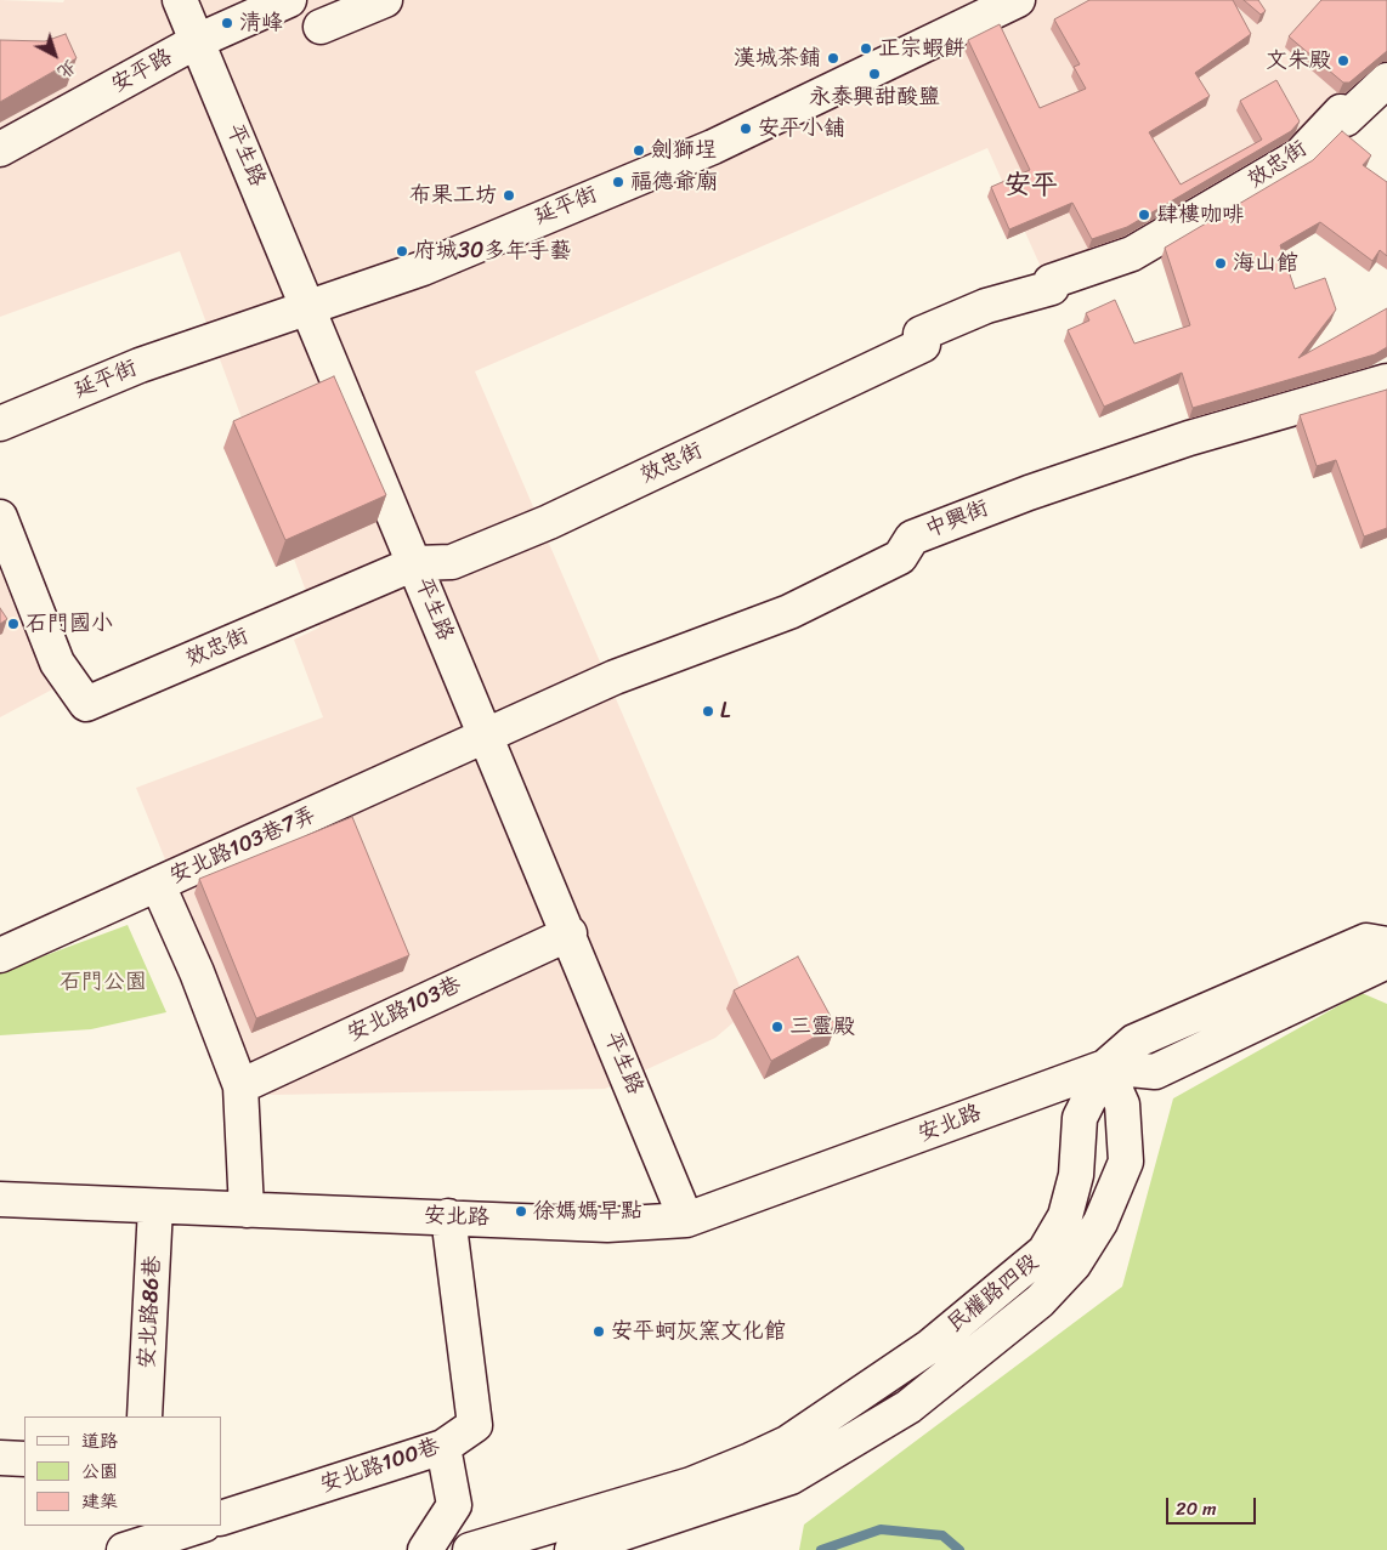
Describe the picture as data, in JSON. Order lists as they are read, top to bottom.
{
  "streets": {
    "street": [
      "安平路",
      "平生路",
      "效忠街",
      "延平街",
      "中興街",
      "安北路103巷7弄",
      "安北路103巷",
      "安北路",
      "民權路四段",
      "安北路86巷",
      "安北路100巷"
    ]
  },
  "crossings": [
    ["安平路", "平生路"],
    ["平生路", "效忠街"],
    ["平生路", "延平街"],
    ["平生路", "中興街"],
    ["平生路", "安北路103巷7弄"],
    ["平生路", "安北路103巷"],
    ["平生路", "安北路"],
    ["中興街", "安北路103巷7弄"],
    ["安北路", "民權路四段"],
    ["安北路", "安北路86巷"],
    ["安北路", "安北路100巷"]
  ],
  "districts": ["安平"],
  "parks": ["石門公園"],
  "places": [
    "清峰",
    "正宗蝦餅",
    "漢城茶鋪",
    "文朱殿",
    "永泰興甜酸鹽",
    "安平小舖",
    "劍獅埕",
    "福德爺廟",
    "布果工坊",
    "肆樓咖啡",
    "府城30多年手藝",
    "海山館",
    "石門國小",
    "L",
    "三靈殿",
    "徐媽媽早點",
    "安平蚵灰窯文化館"
  ],
  "legend": ["道路", "公園", "建築"],
  "scale_bar": "20 m",
  "north": "bottom right"
}
